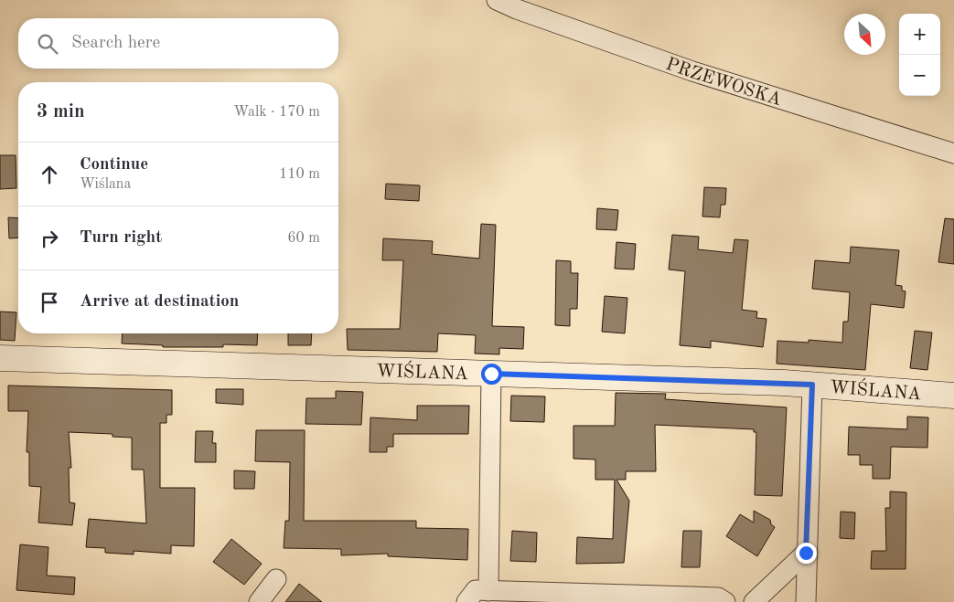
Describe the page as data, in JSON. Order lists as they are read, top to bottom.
{
  "streets": {
    "street": ["PRZEWOSKA", "WIŚLANA"]
  },
  "north": "bottom right",
  "page": {
    "map_buttons": ["+", "−"],
    "search": "Search here",
    "heading": ["3 min", "Walk · 170 m"],
    "list": [
      ["Continue", "Wiślana", "110 m"],
      ["Turn right", "60 m"],
      "Arrive at destination"
    ]
  }
}
